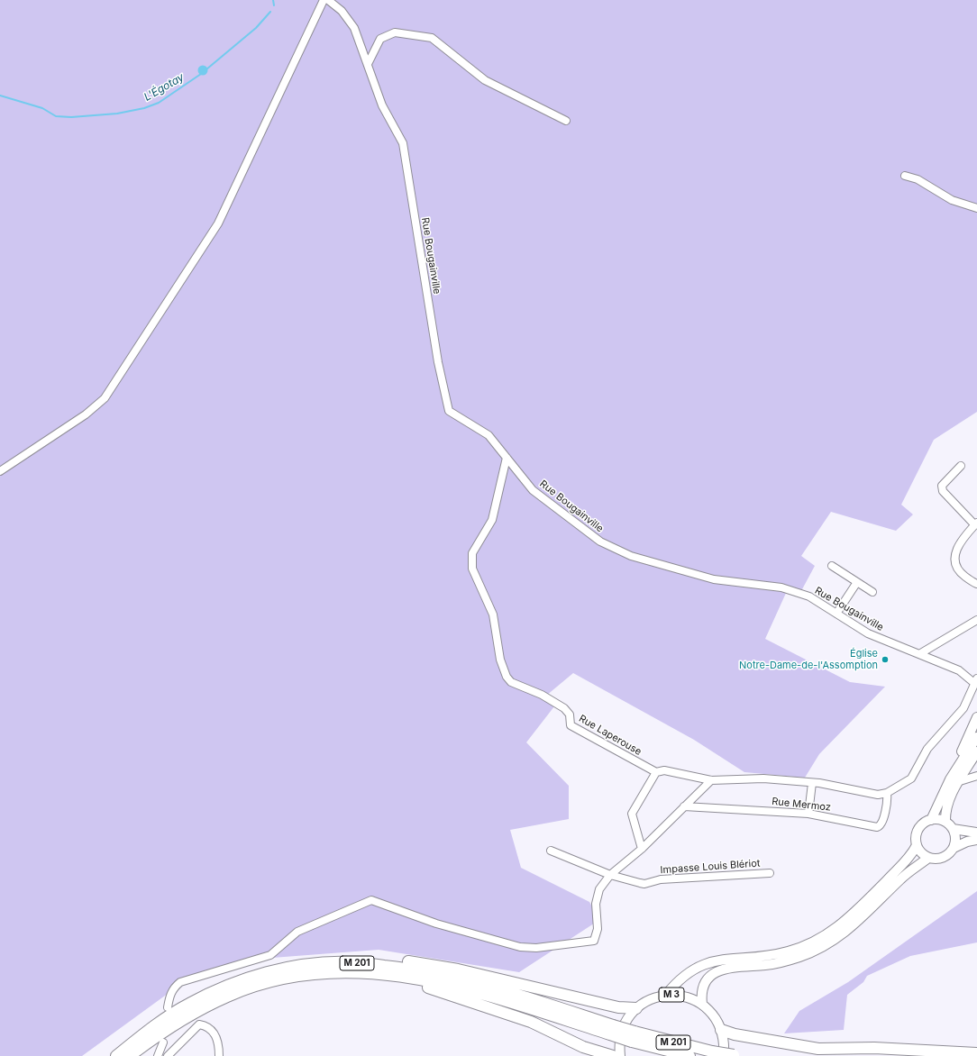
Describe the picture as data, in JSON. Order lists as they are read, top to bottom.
{
  "streets": {
    "highway": ["M 201"],
    "main road": ["M 3"],
    "street": [
      "Rue Bougainville",
      "Rue Laperouse",
      "Rue Mermoz",
      "Impasse Louis Blériot"
    ]
  },
  "crossings": [
    ["Rue Bougainville", "Rue Laperouse"],
    ["Rue Laperouse", "Rue Mermoz"],
    ["M 201", "M 3"]
  ],
  "water": ["L'Égotay"],
  "places": ["Église Notre-Dame-de-l'Assomption"]
}
